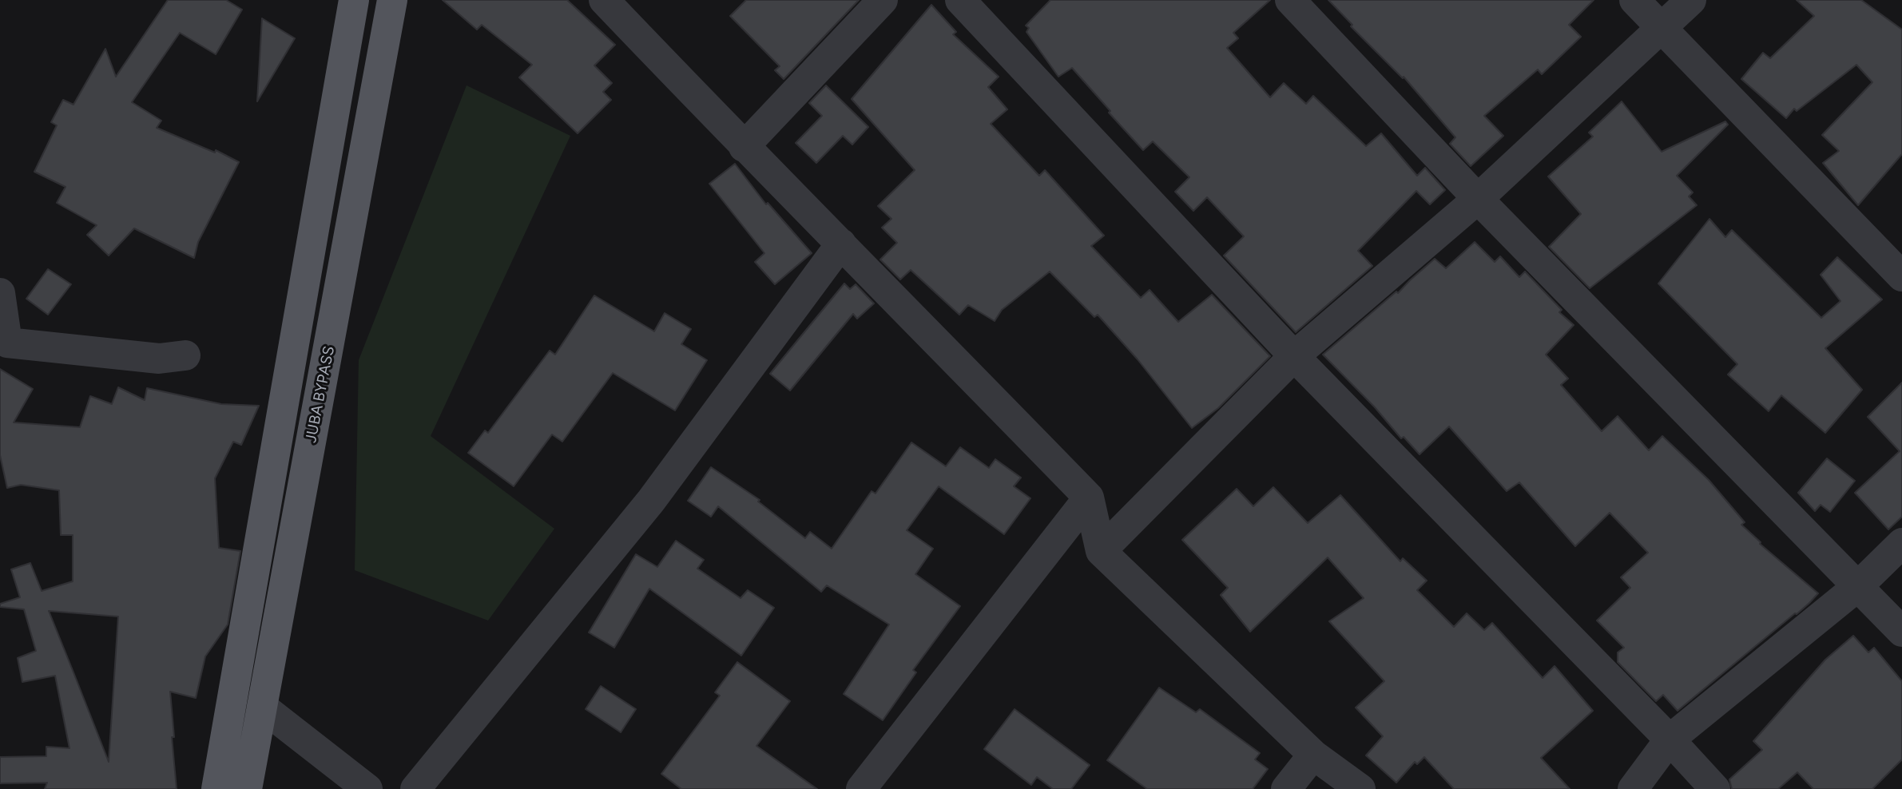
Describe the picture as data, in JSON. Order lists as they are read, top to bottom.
{
  "streets": {
    "main road": ["JUBA BYPASS"]
  }
}
